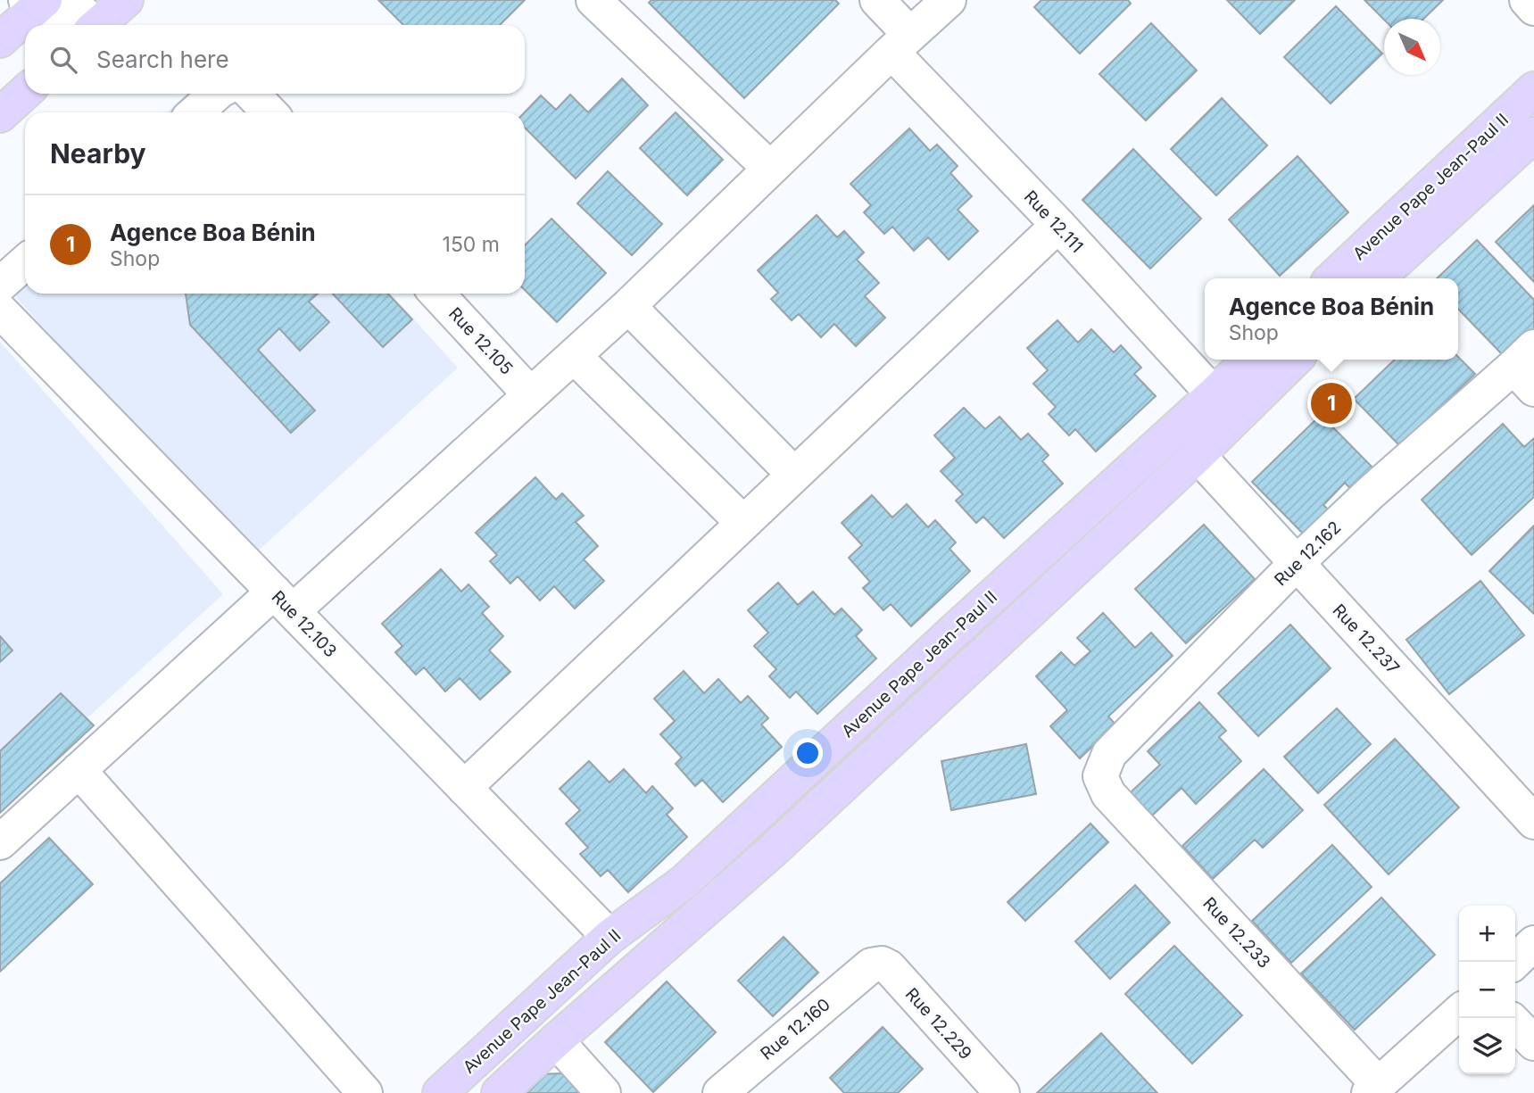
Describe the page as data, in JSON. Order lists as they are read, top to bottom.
{
  "streets": {
    "main road": ["Avenue Pape Jean-Paul II"],
    "street": [
      "Rue 12.111",
      "Rue 12.105",
      "Rue 12.162",
      "Rue 12.103",
      "Rue 12.237",
      "Rue 12.233",
      "Rue 12.229",
      "Rue 12.160"
    ]
  },
  "crossings": [
    ["Avenue Pape Jean-Paul II", "Rue 12.111"],
    ["Avenue Pape Jean-Paul II", "Rue 12.103"],
    ["Rue 12.162", "Rue 12.237"],
    ["Rue 12.162", "Rue 12.233"],
    ["Rue 12.229", "Rue 12.160"]
  ],
  "north": "bottom right",
  "page": {
    "search": "Search here",
    "heading": "Nearby",
    "list": [
      {
        "mark": "1",
        "name": "Agence Boa Bénin",
        "note": "Shop",
        "value": "150 m"
      }
    ],
    "popup": ["Agence Boa Bénin", "Shop"],
    "pins": "1",
    "map_buttons": ["+", "−"]
  }
}
